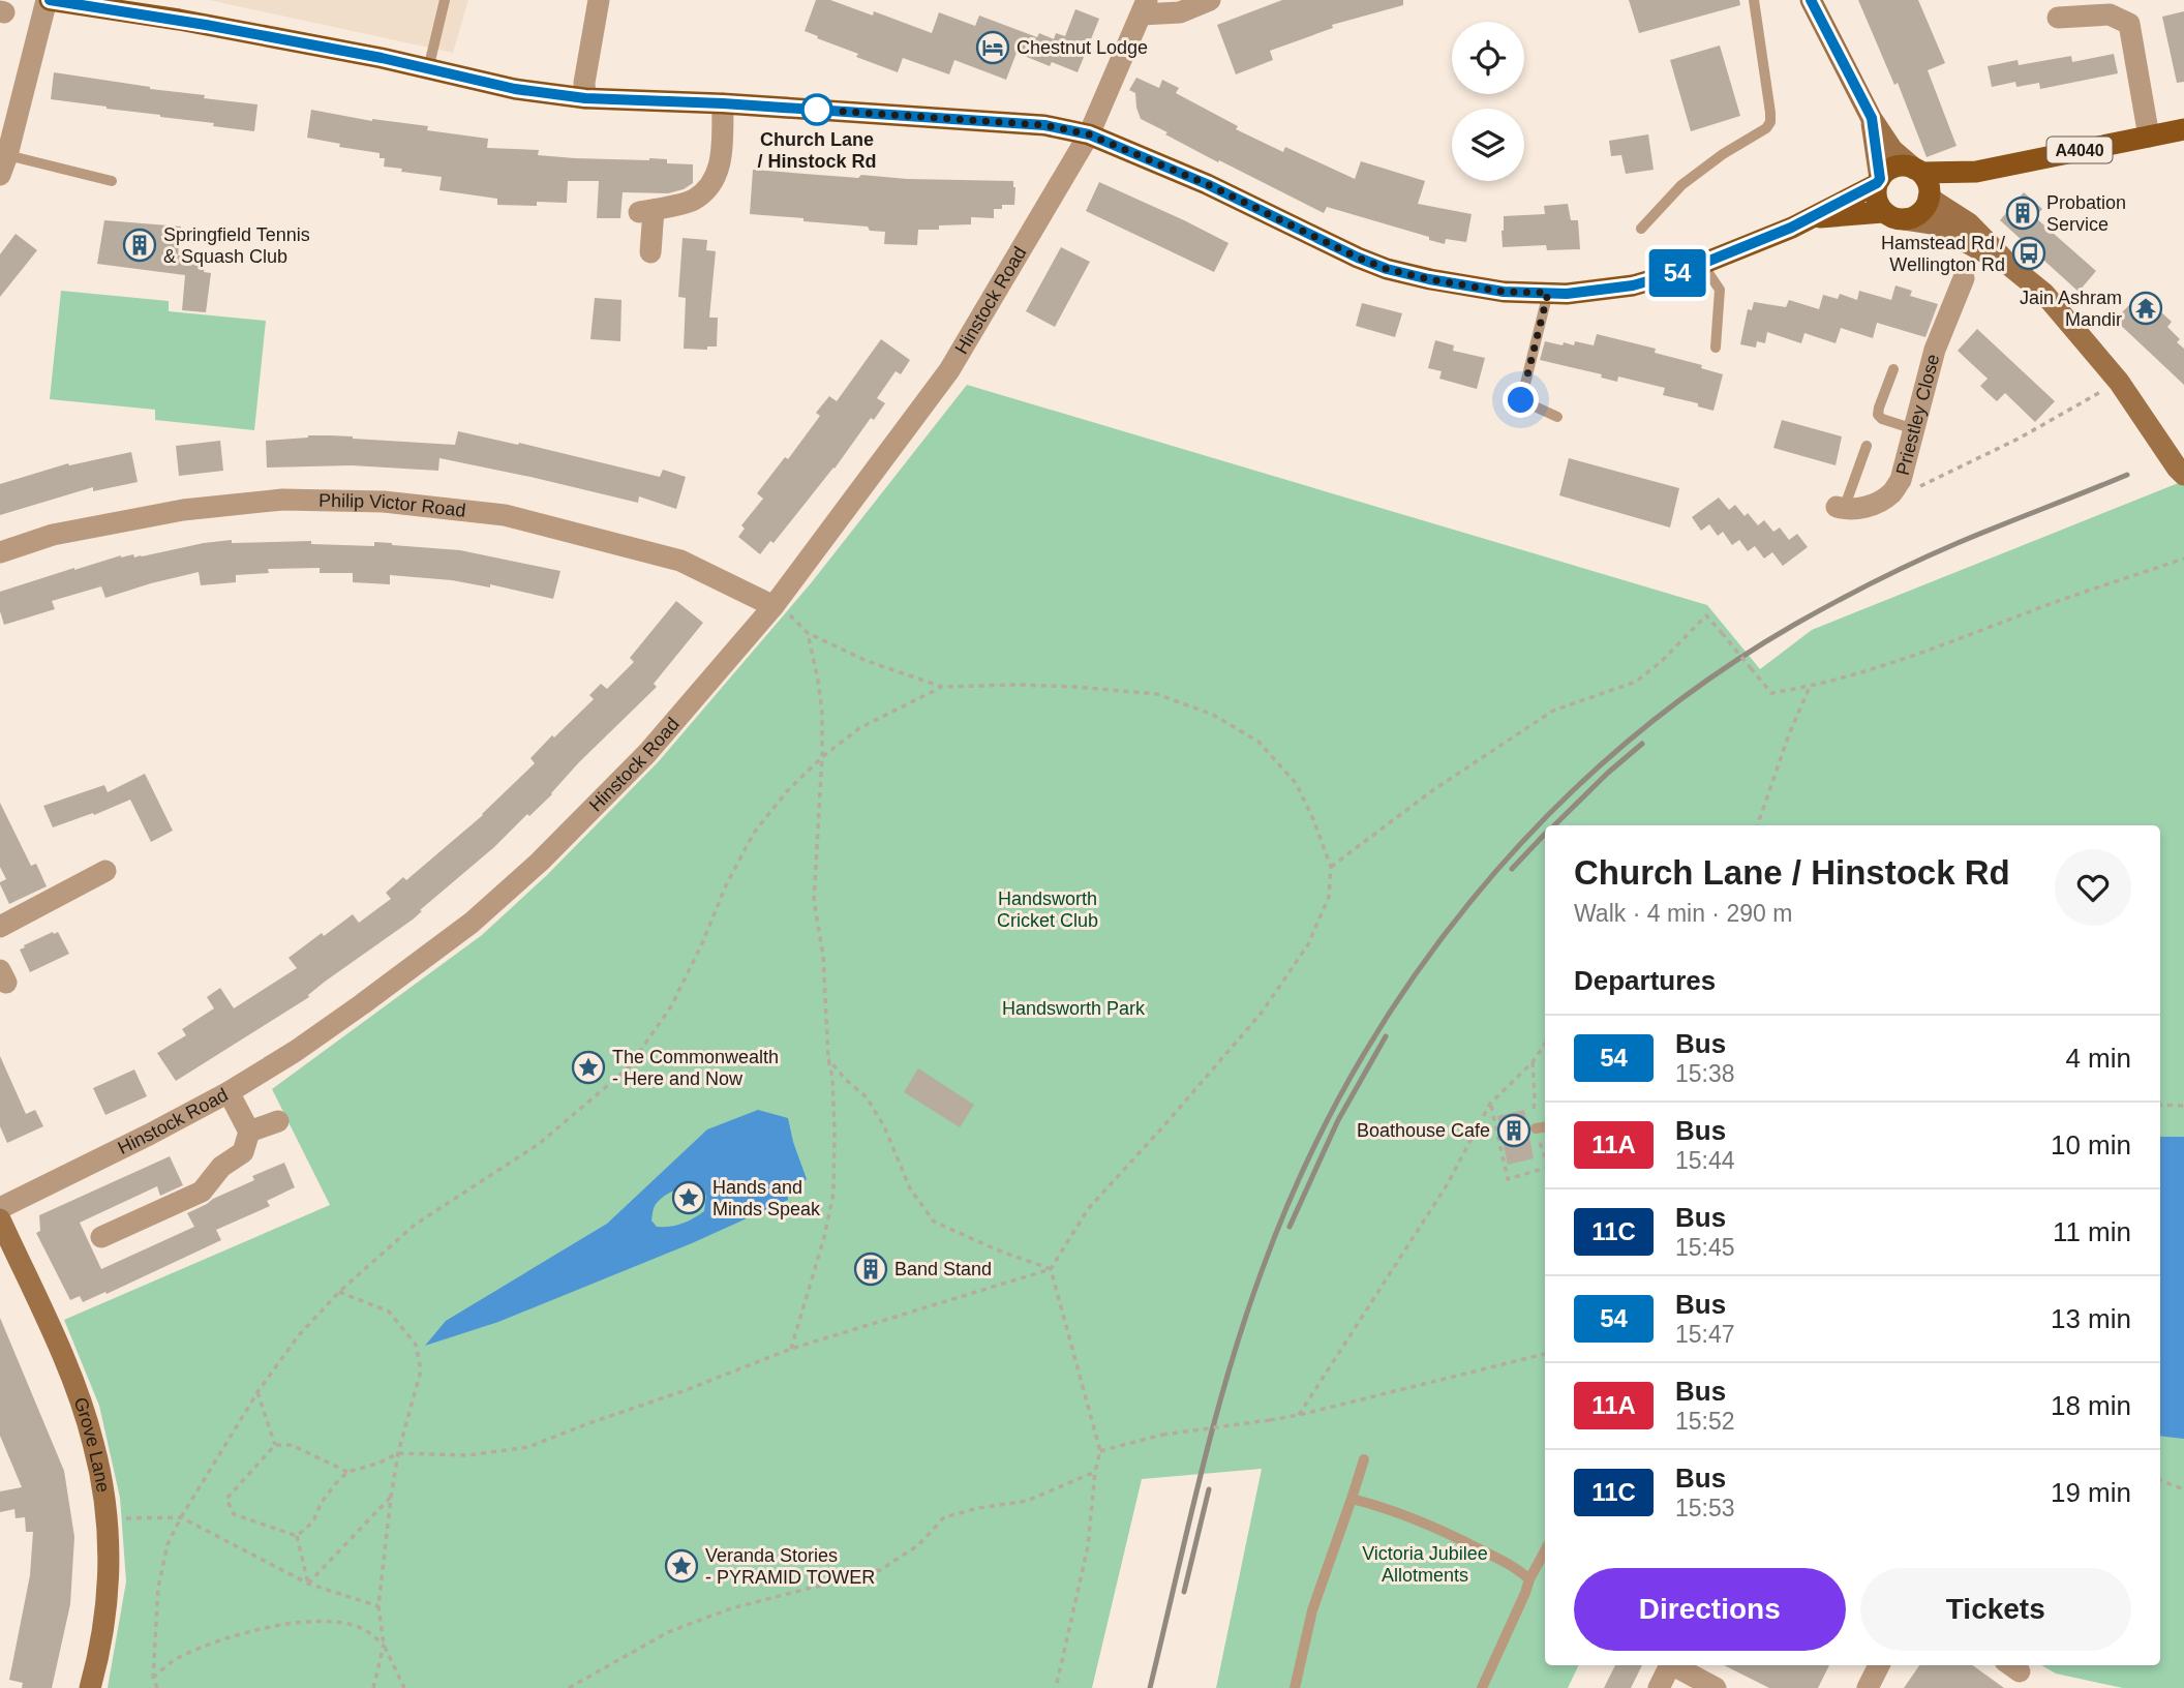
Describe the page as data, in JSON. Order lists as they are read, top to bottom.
{
  "streets": {
    "main road": ["A4040", "Grove Lane"],
    "street": ["Hinstock Road", "Priestley Close", "Philip Victor Road"]
  },
  "crossings": [
    ["Hinstock Road", "Philip Victor Road"]
  ],
  "parks": ["Handsworth Cricket Club", "Handsworth Park", "Victoria Jubilee Allotments"],
  "places": {
    "hotel": ["Chestnut Lodge"],
    "other": ["Church Lane / Hinstock Rd"],
    "building": [
      "Probation Service",
      "Springfield Tennis & Squash Club",
      "Boathouse Cafe",
      "Band Stand"
    ],
    "bus stop": ["Hamstead Rd / Wellington Rd"],
    "temple": ["Jain Ashram Mandir"],
    "place": ["The Commonwealth - Here and Now", "Hands and Minds Speak", "Veranda Stories - PYRAMID TOWER"]
  },
  "lines": ["bus line 54"],
  "page": {
    "on_map": "54",
    "heading": [
      ["Church Lane / Hinstock Rd", "Walk · 4 min · 290 m"],
      "Departures"
    ],
    "list": [
      {
        "mark": "54",
        "name": "Bus",
        "note": "15:38",
        "value": "4 min"
      },
      {
        "mark": "11A",
        "name": "Bus",
        "note": "15:44",
        "value": "10 min"
      },
      {
        "mark": "11C",
        "name": "Bus",
        "note": "15:45",
        "value": "11 min"
      },
      {
        "mark": "54",
        "name": "Bus",
        "note": "15:47",
        "value": "13 min"
      },
      {
        "mark": "11A",
        "name": "Bus",
        "note": "15:52",
        "value": "18 min"
      },
      {
        "mark": "11C",
        "name": "Bus",
        "note": "15:53",
        "value": "19 min"
      }
    ],
    "buttons": ["Directions", "Tickets"]
  }
}
